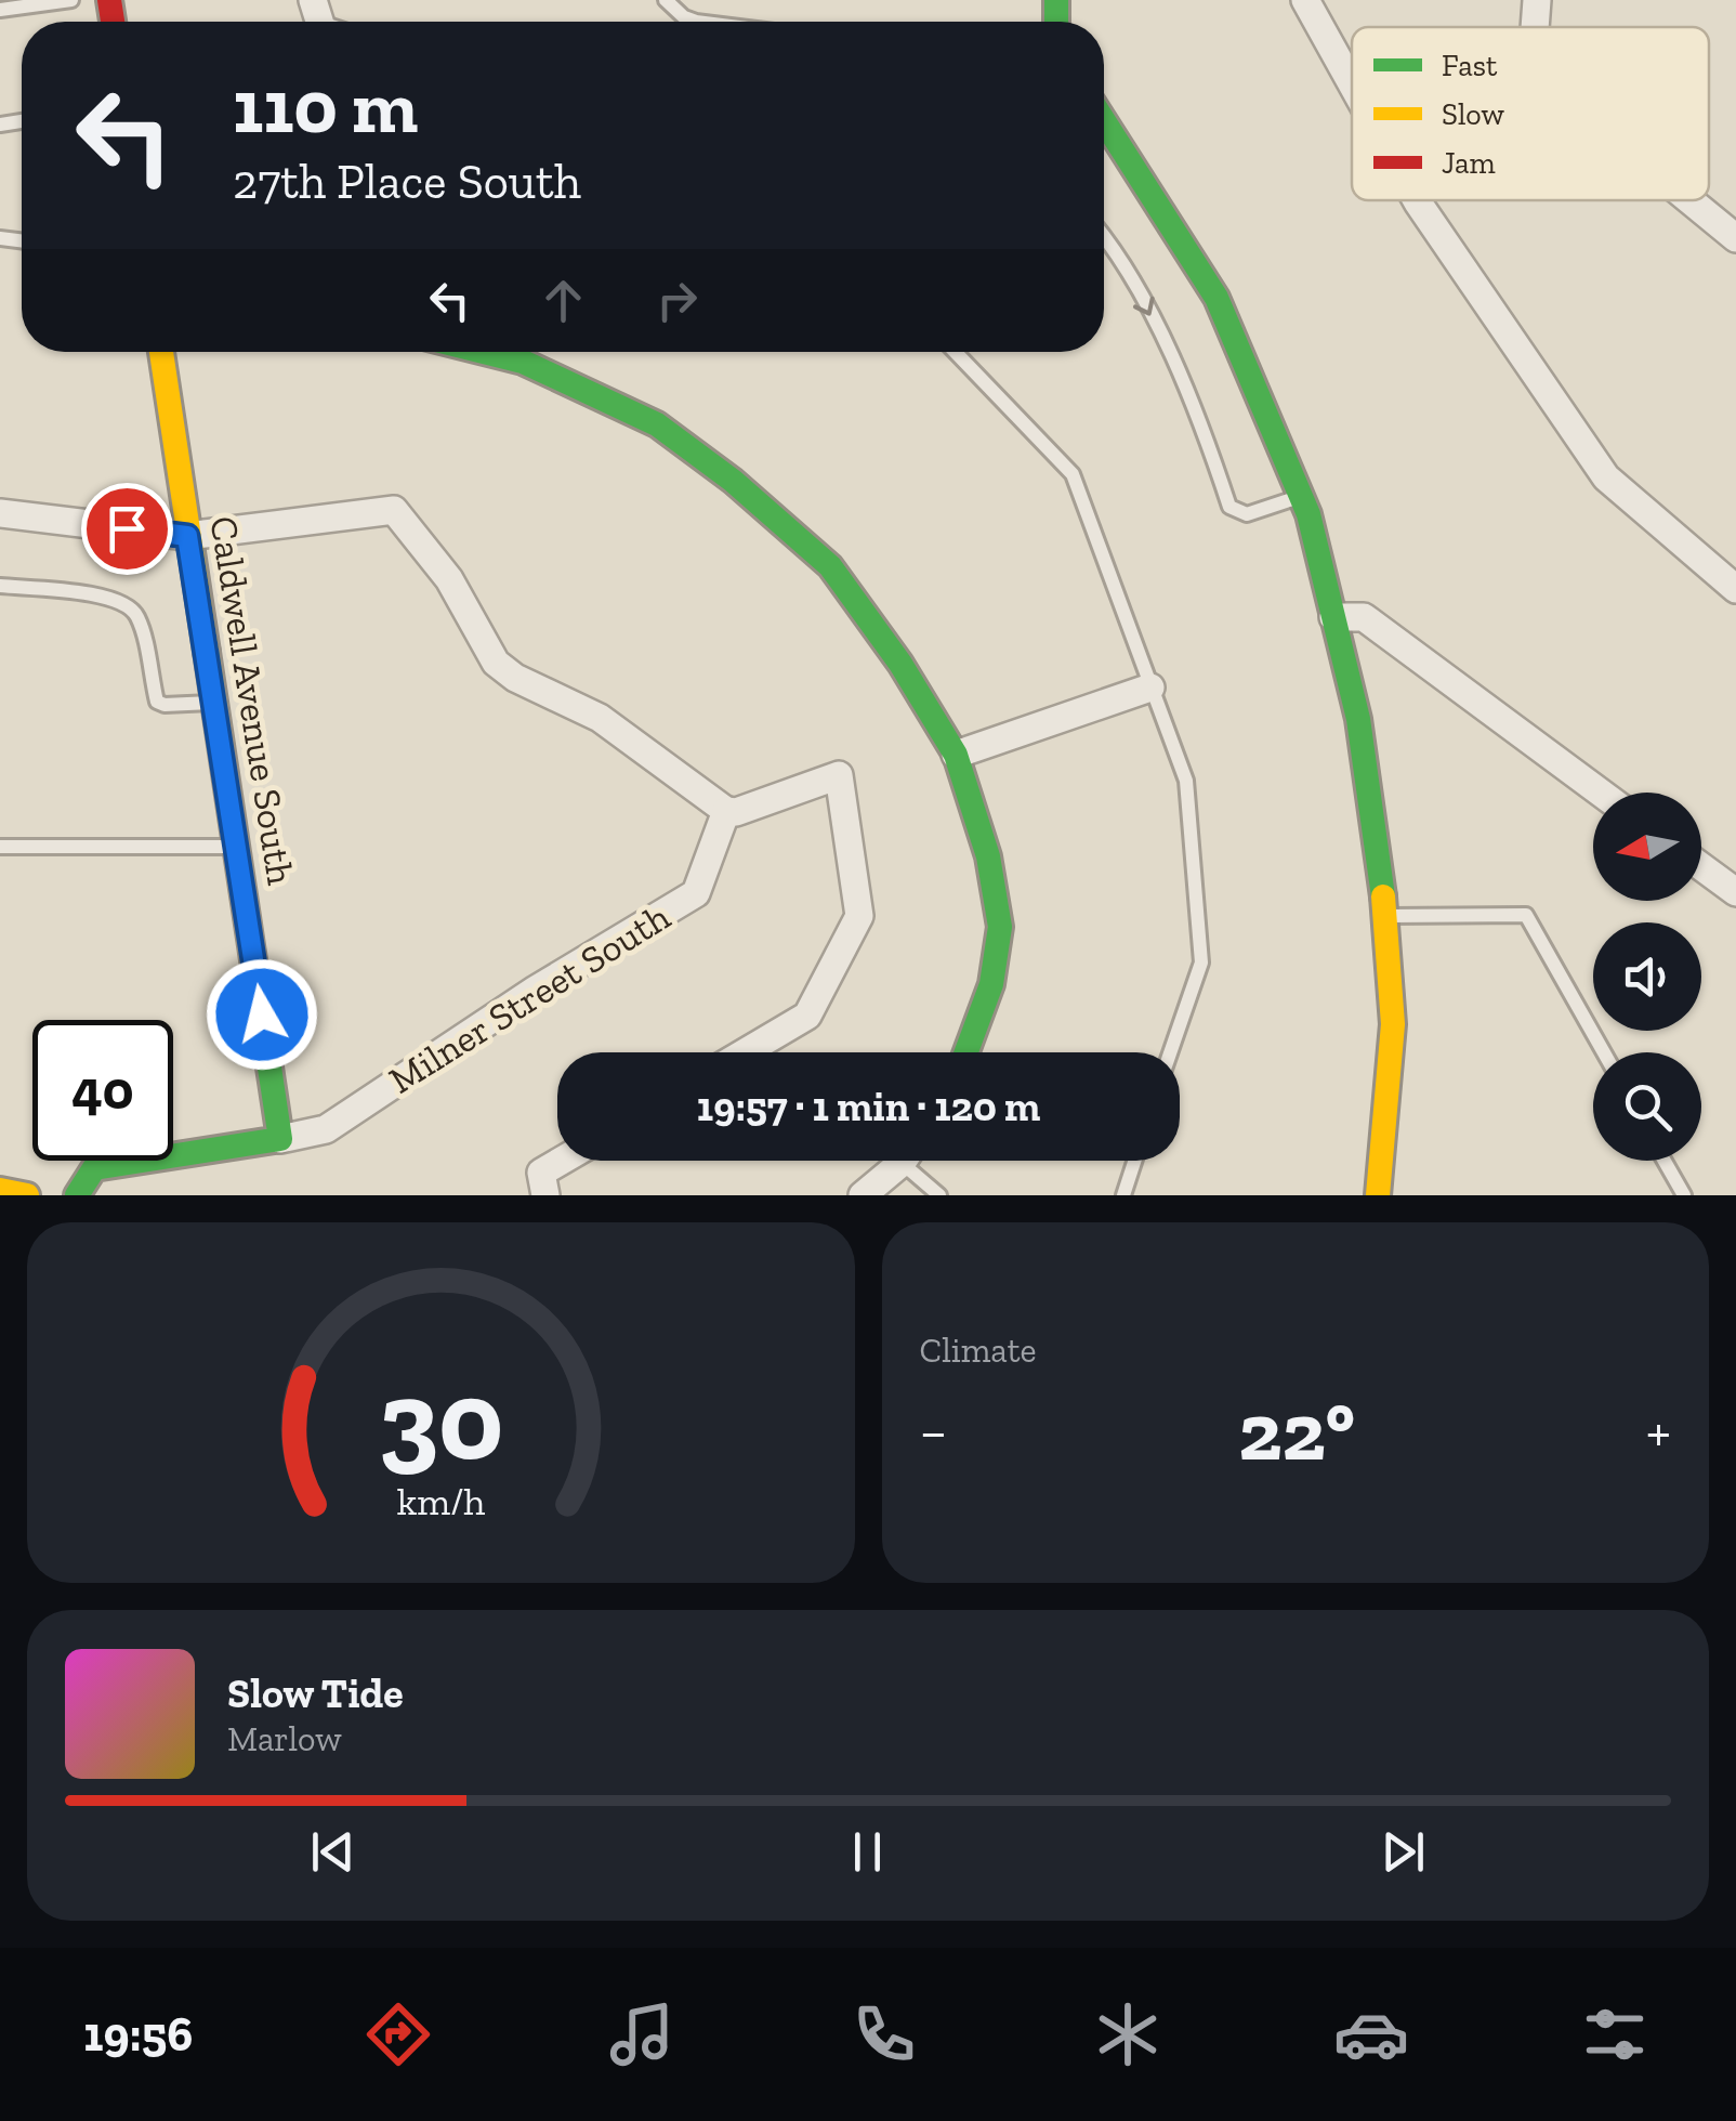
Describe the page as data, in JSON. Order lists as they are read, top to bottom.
{
  "streets": {
    "street": ["Caldwell Avenue South", "Milner Street South"]
  },
  "crossings": [
    ["Caldwell Avenue South", "Milner Street South"]
  ],
  "legend": ["Fast", "Slow", "Jam"],
  "north": "left",
  "page": {
    "turn": ["110 m", "27th Place South"],
    "limit": "40",
    "trip": "19:57 · 1 min · 120 m",
    "tile": "Climate",
    "heat": ["−", "22°", "+"],
    "song": ["Slow Tide", "Marlow"],
    "tabs": "19:56",
    "gauge": ["30", "km/h"]
  }
}
